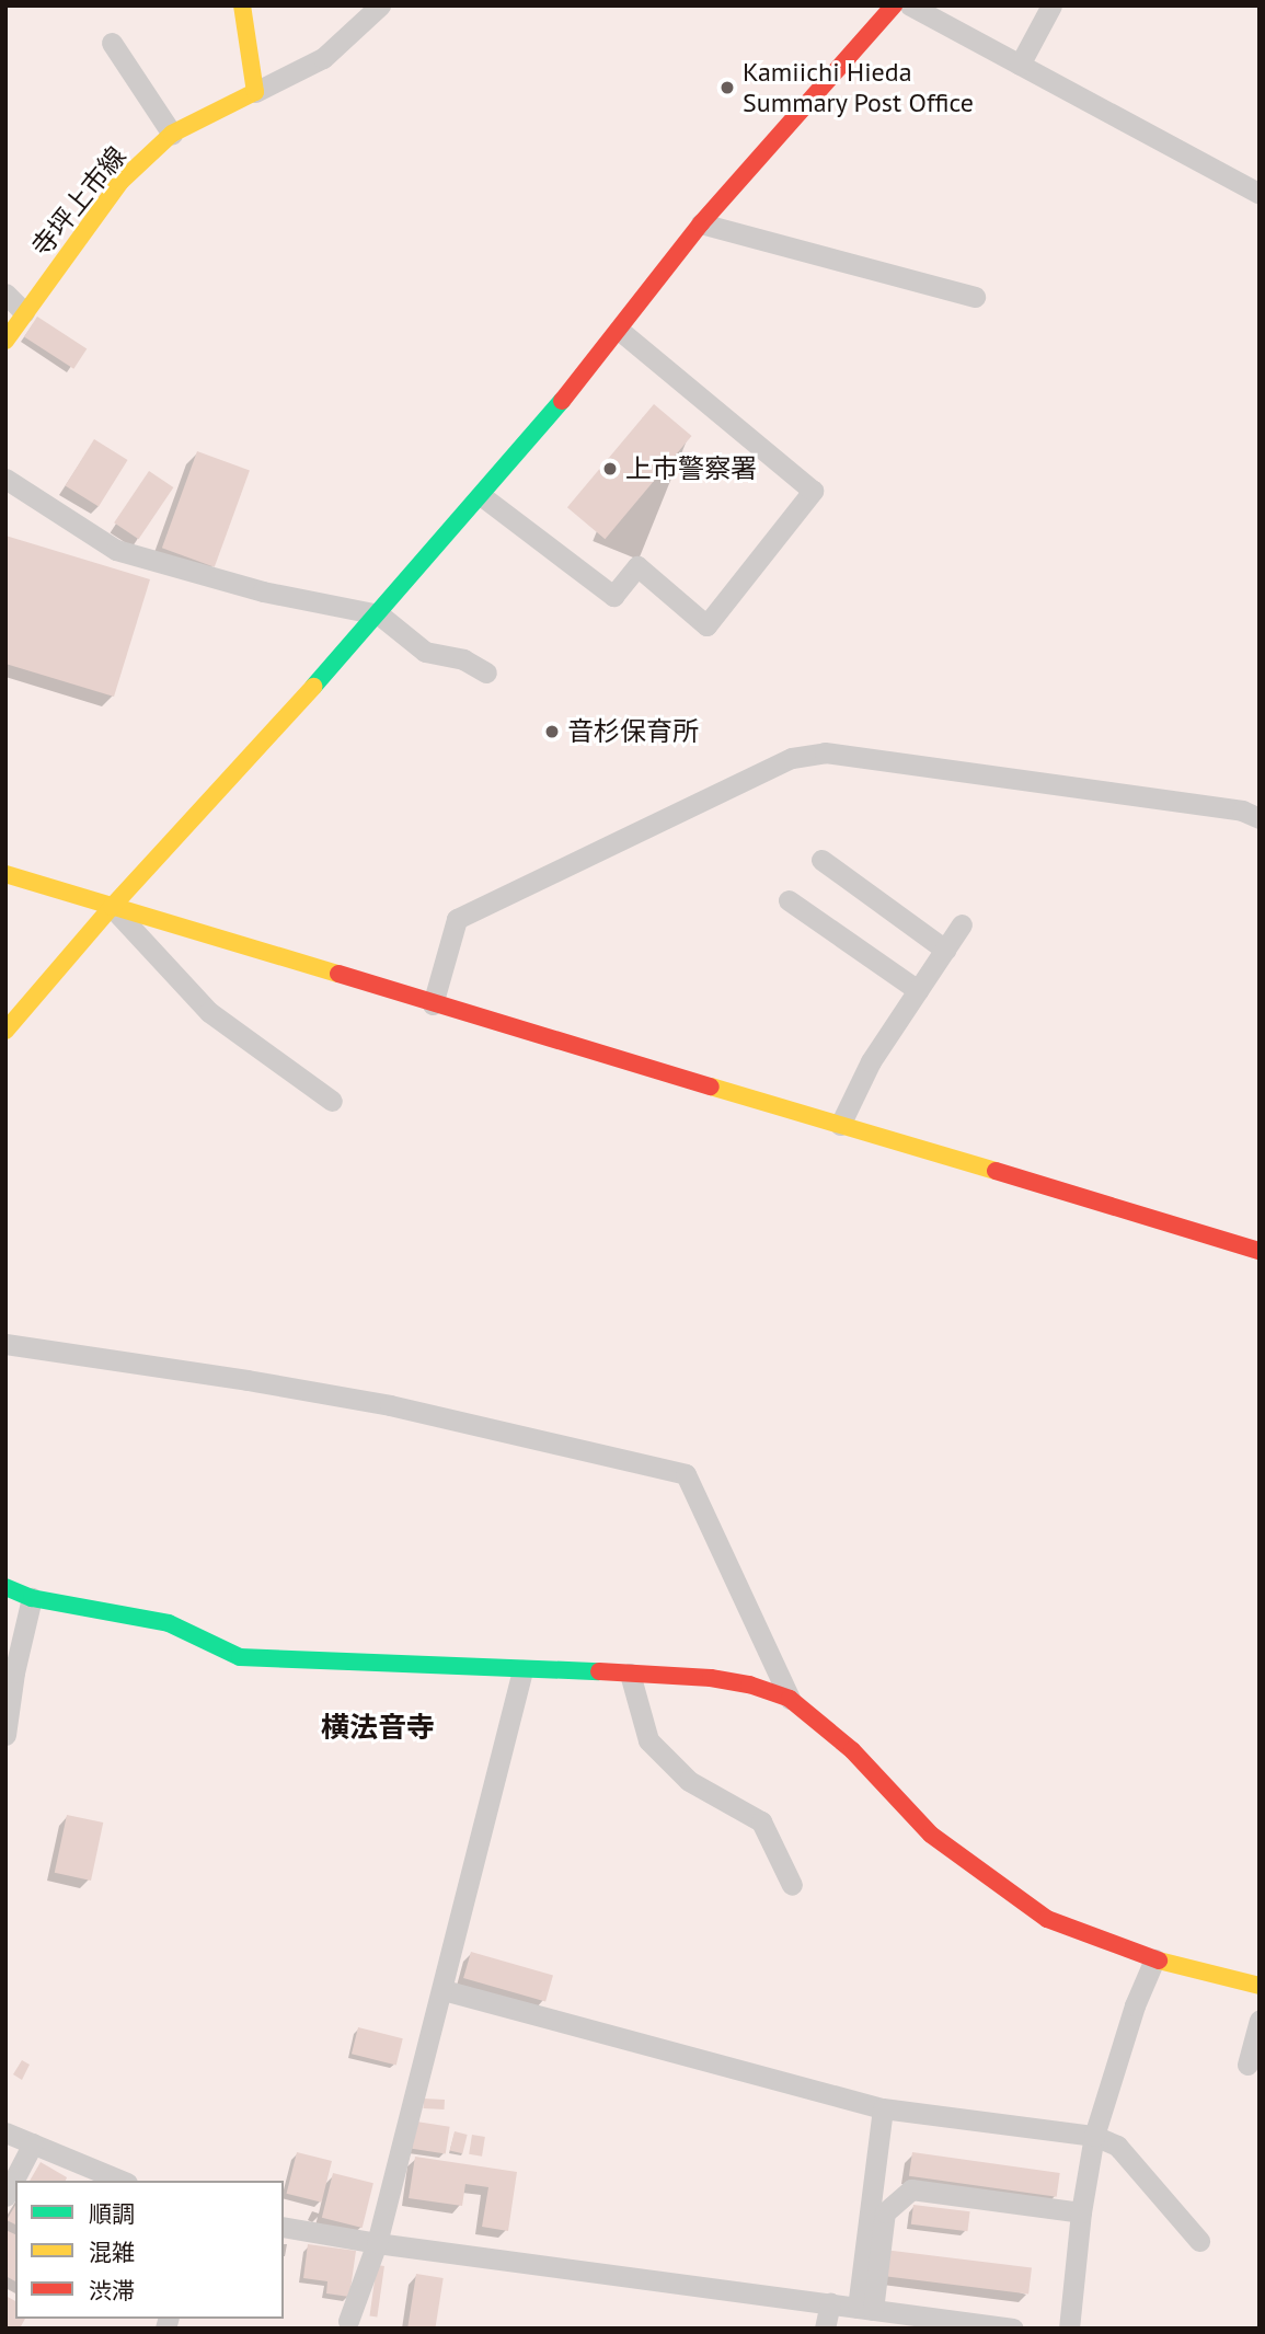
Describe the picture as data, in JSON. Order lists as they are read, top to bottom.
{
  "streets": {
    "street": ["寺坪上市線"]
  },
  "districts": ["横法音寺"],
  "places": ["Kamiichi Hieda Summary Post Office", "上市警察署", "音杉保育所"],
  "legend": ["順調", "混雑", "渋滞"]
}
